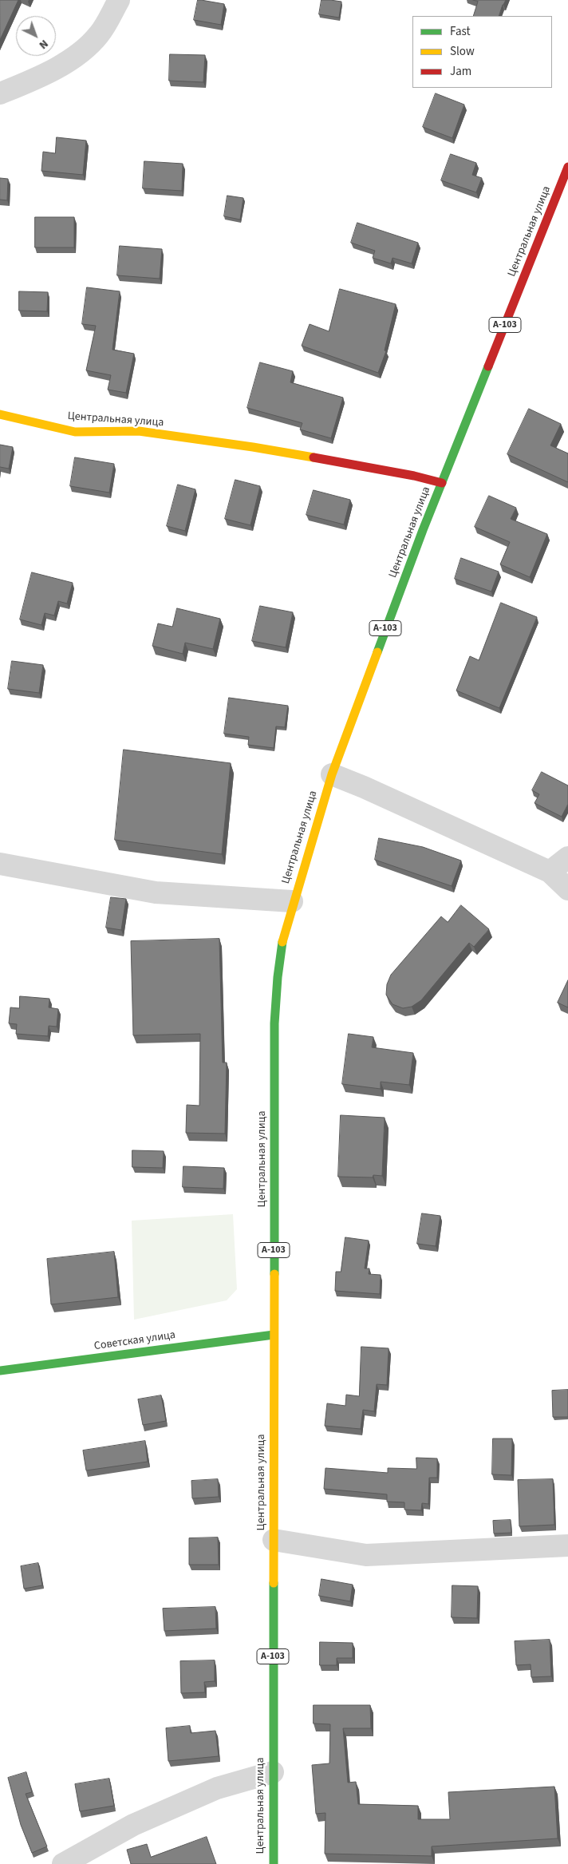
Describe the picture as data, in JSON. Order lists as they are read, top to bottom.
{
  "streets": {
    "main road": ["Центральная улица", "А-103", "Советская улица"]
  },
  "crossings": [
    ["Центральная улица", "Советская улица"]
  ],
  "legend": ["Fast", "Slow", "Jam"],
  "north": "bottom right"
}
